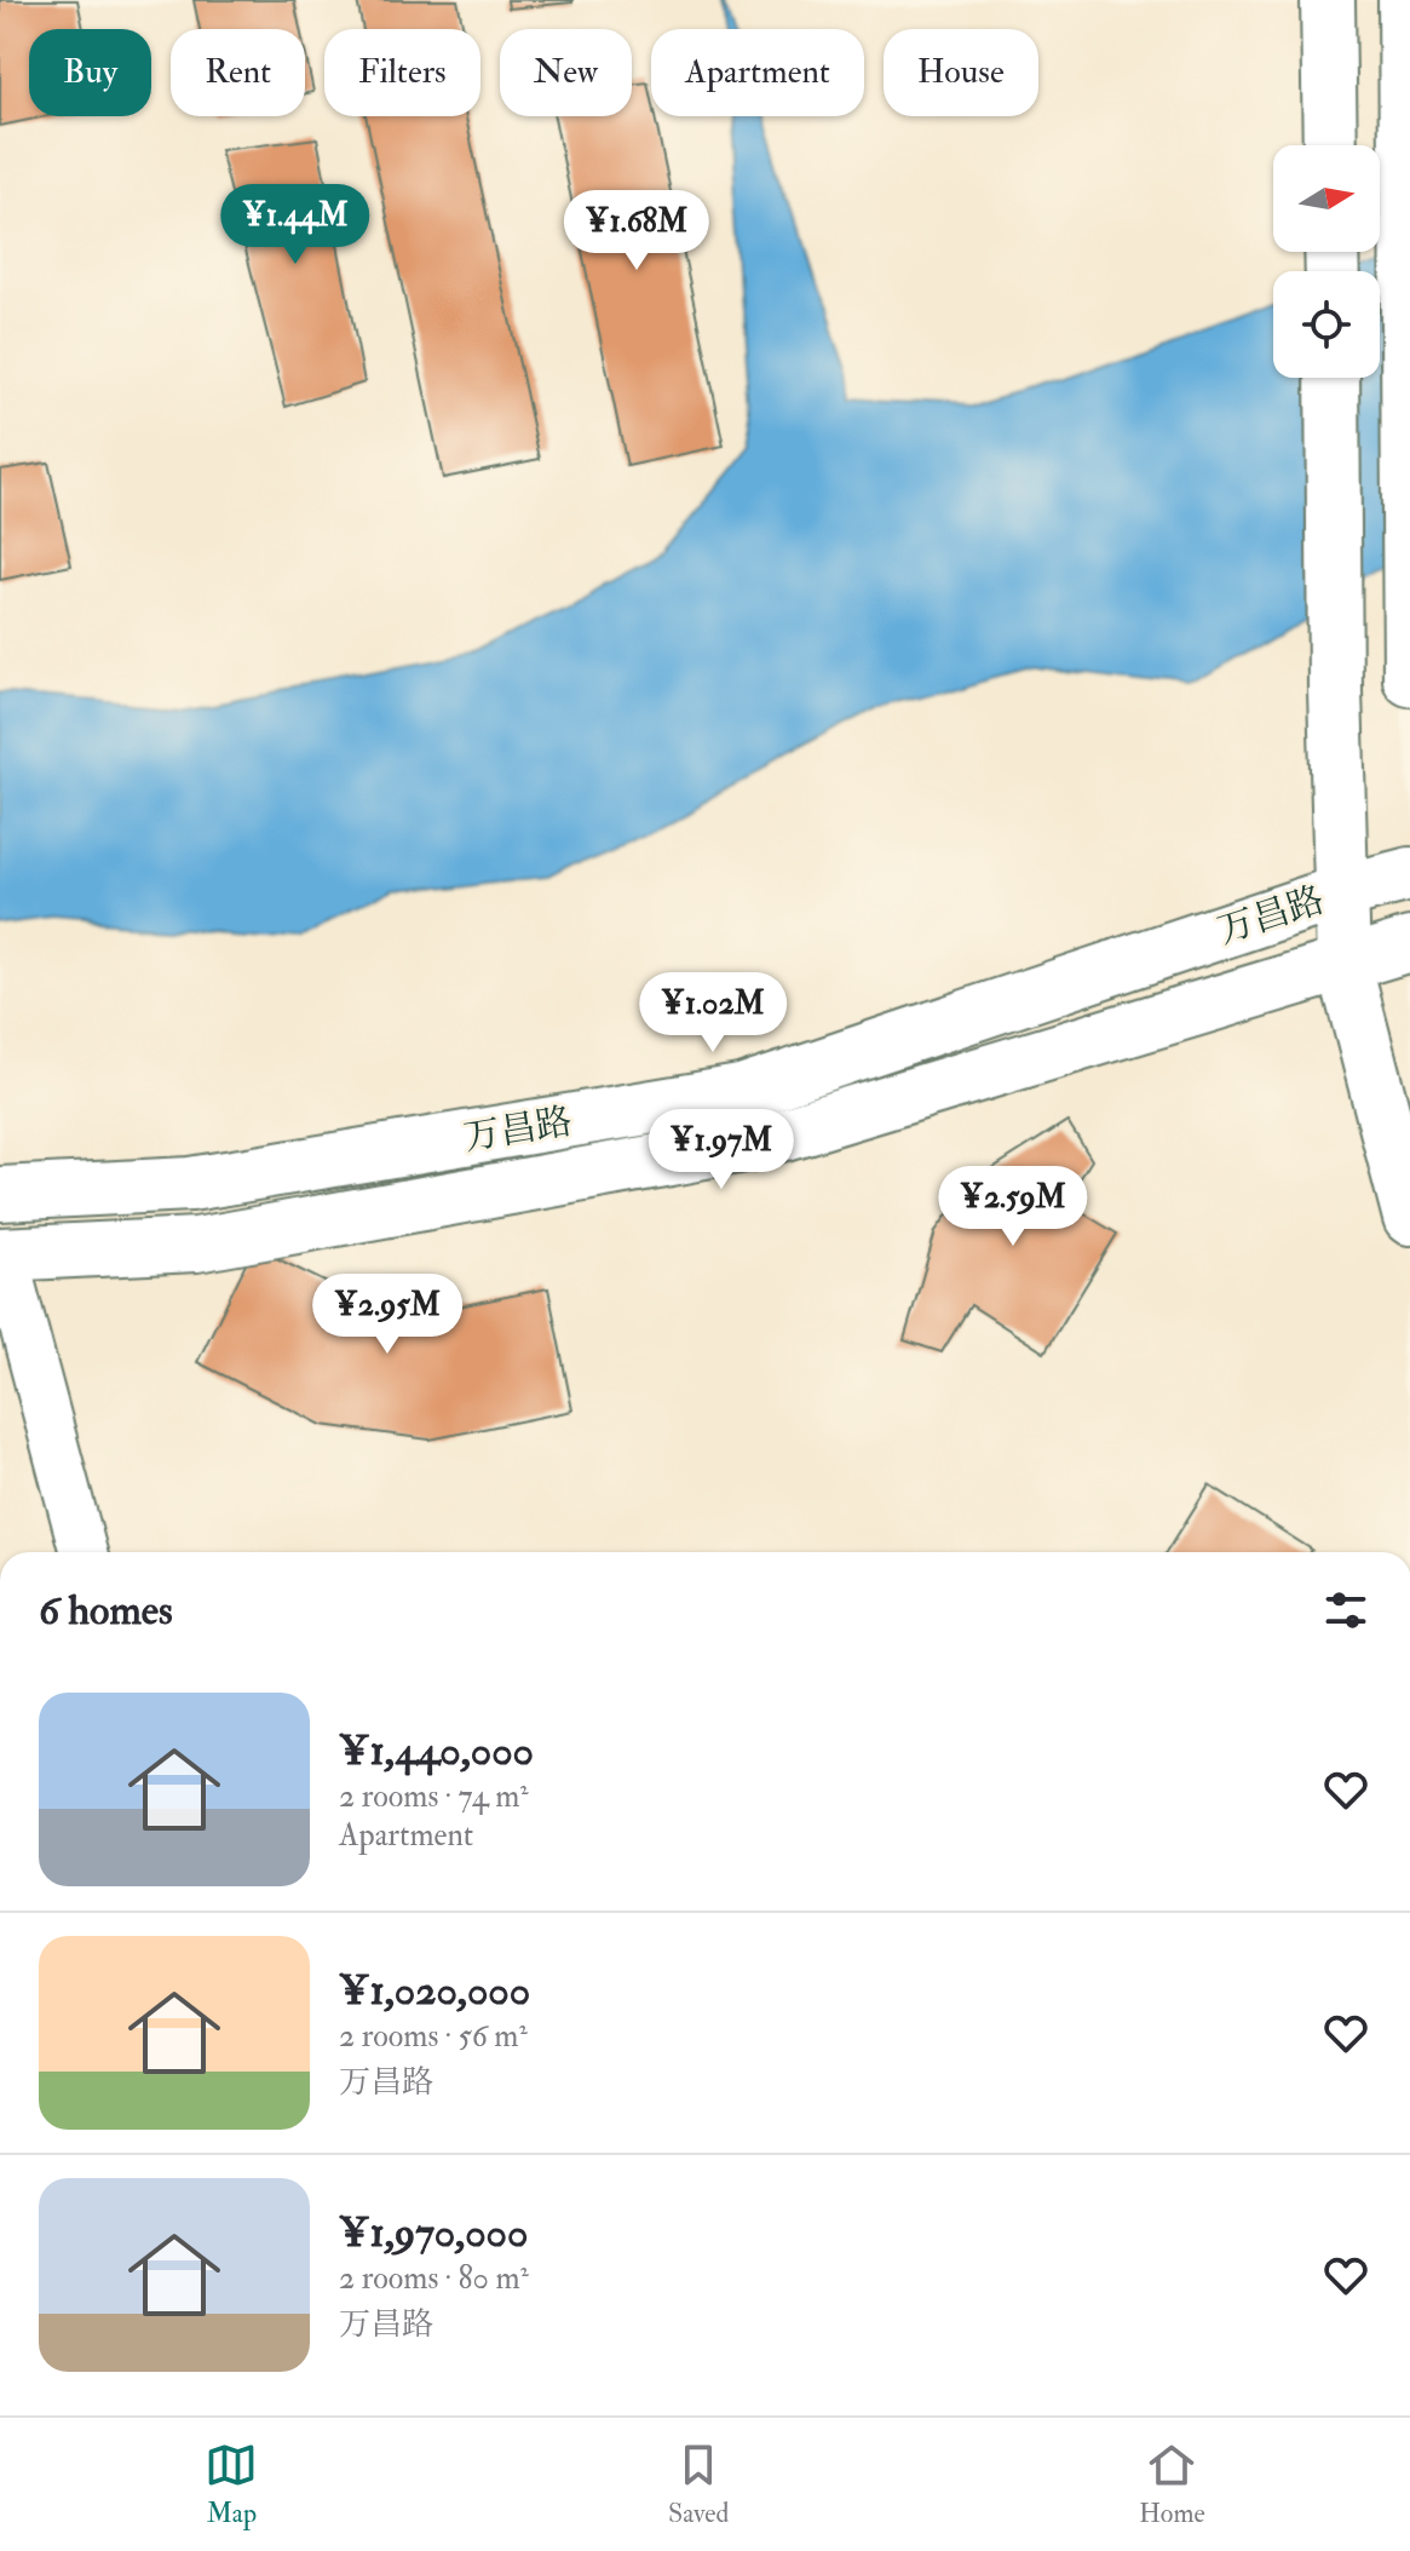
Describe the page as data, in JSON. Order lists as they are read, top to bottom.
{
  "streets": {
    "main road": ["万昌路"]
  },
  "north": "right",
  "page": {
    "chip": [
      "Buy",
      "Rent",
      "Filters",
      "New",
      "Apartment",
      "House"
    ],
    "price": [
      "¥1.44M",
      "¥1.68M",
      "¥1.02M",
      "¥1.97M",
      "¥2.59M",
      "¥2.95M"
    ],
    "heading": "6 homes",
    "list": [
      {
        "name": "¥1,440,000",
        "note": "2 rooms · 74 m² · Apartment"
      },
      {
        "name": "¥1,020,000",
        "note": "2 rooms · 56 m² · 万昌路"
      },
      {
        "name": "¥1,970,000",
        "note": "2 rooms · 80 m² · 万昌路"
      }
    ],
    "tabs": ["Map", "Saved", "Home"]
  }
}
